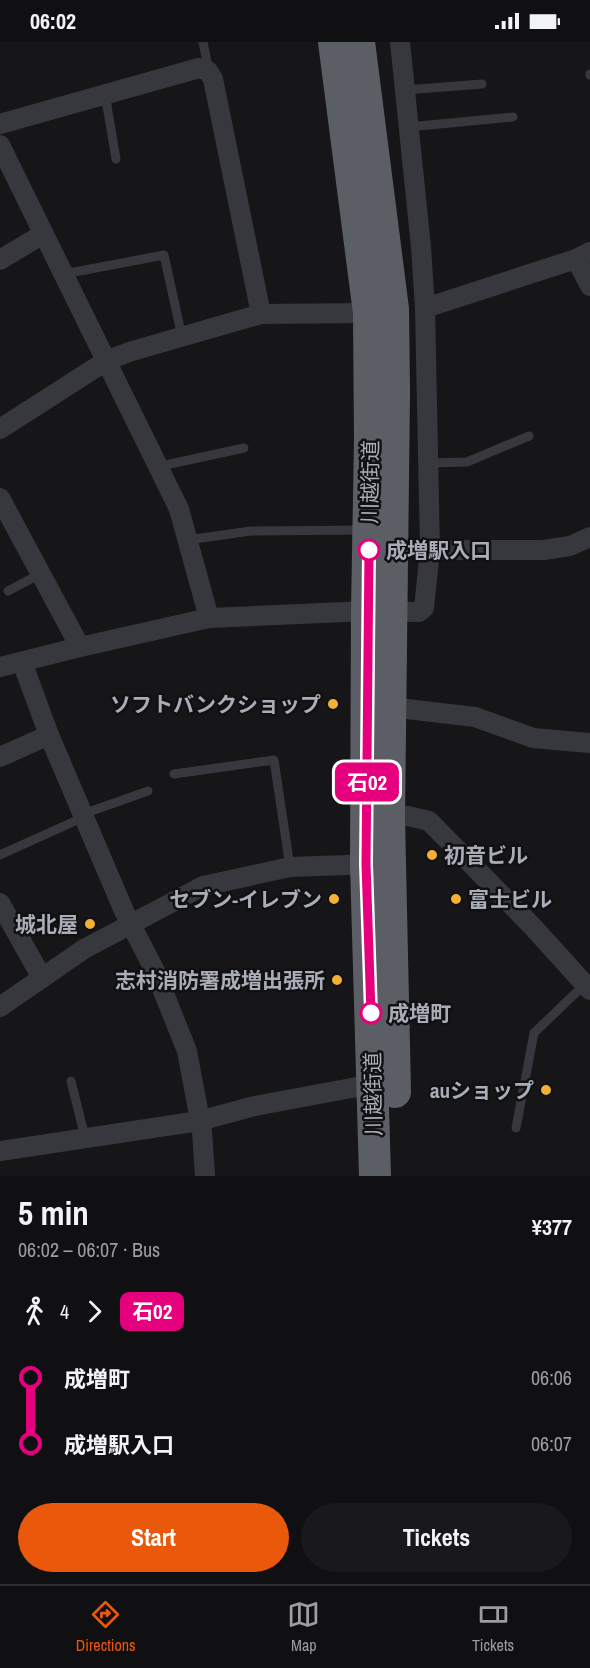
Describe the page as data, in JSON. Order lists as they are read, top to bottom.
{
  "streets": {
    "highway": ["川越街道"]
  },
  "places": [
    "成増駅入口",
    "ソフトバンクショップ",
    "初音ビル",
    "セブン-イレブン",
    "富士ビル",
    "城北屋",
    "志村消防署成増出張所",
    "成増町",
    "auショップ"
  ],
  "lines": ["bus line 石02"],
  "page": {
    "status": "06:02",
    "on_map": "石02",
    "heading": ["5 min", "06:02 – 06:07 · Bus", "¥377"],
    "legs": ["4", "石02"],
    "list": [
      {
        "name": "成増町",
        "value": "06:06"
      },
      {
        "name": "成増駅入口",
        "value": "06:07"
      }
    ],
    "buttons": ["Start", "Tickets"],
    "tabs": ["Directions", "Map", "Tickets"]
  }
}
